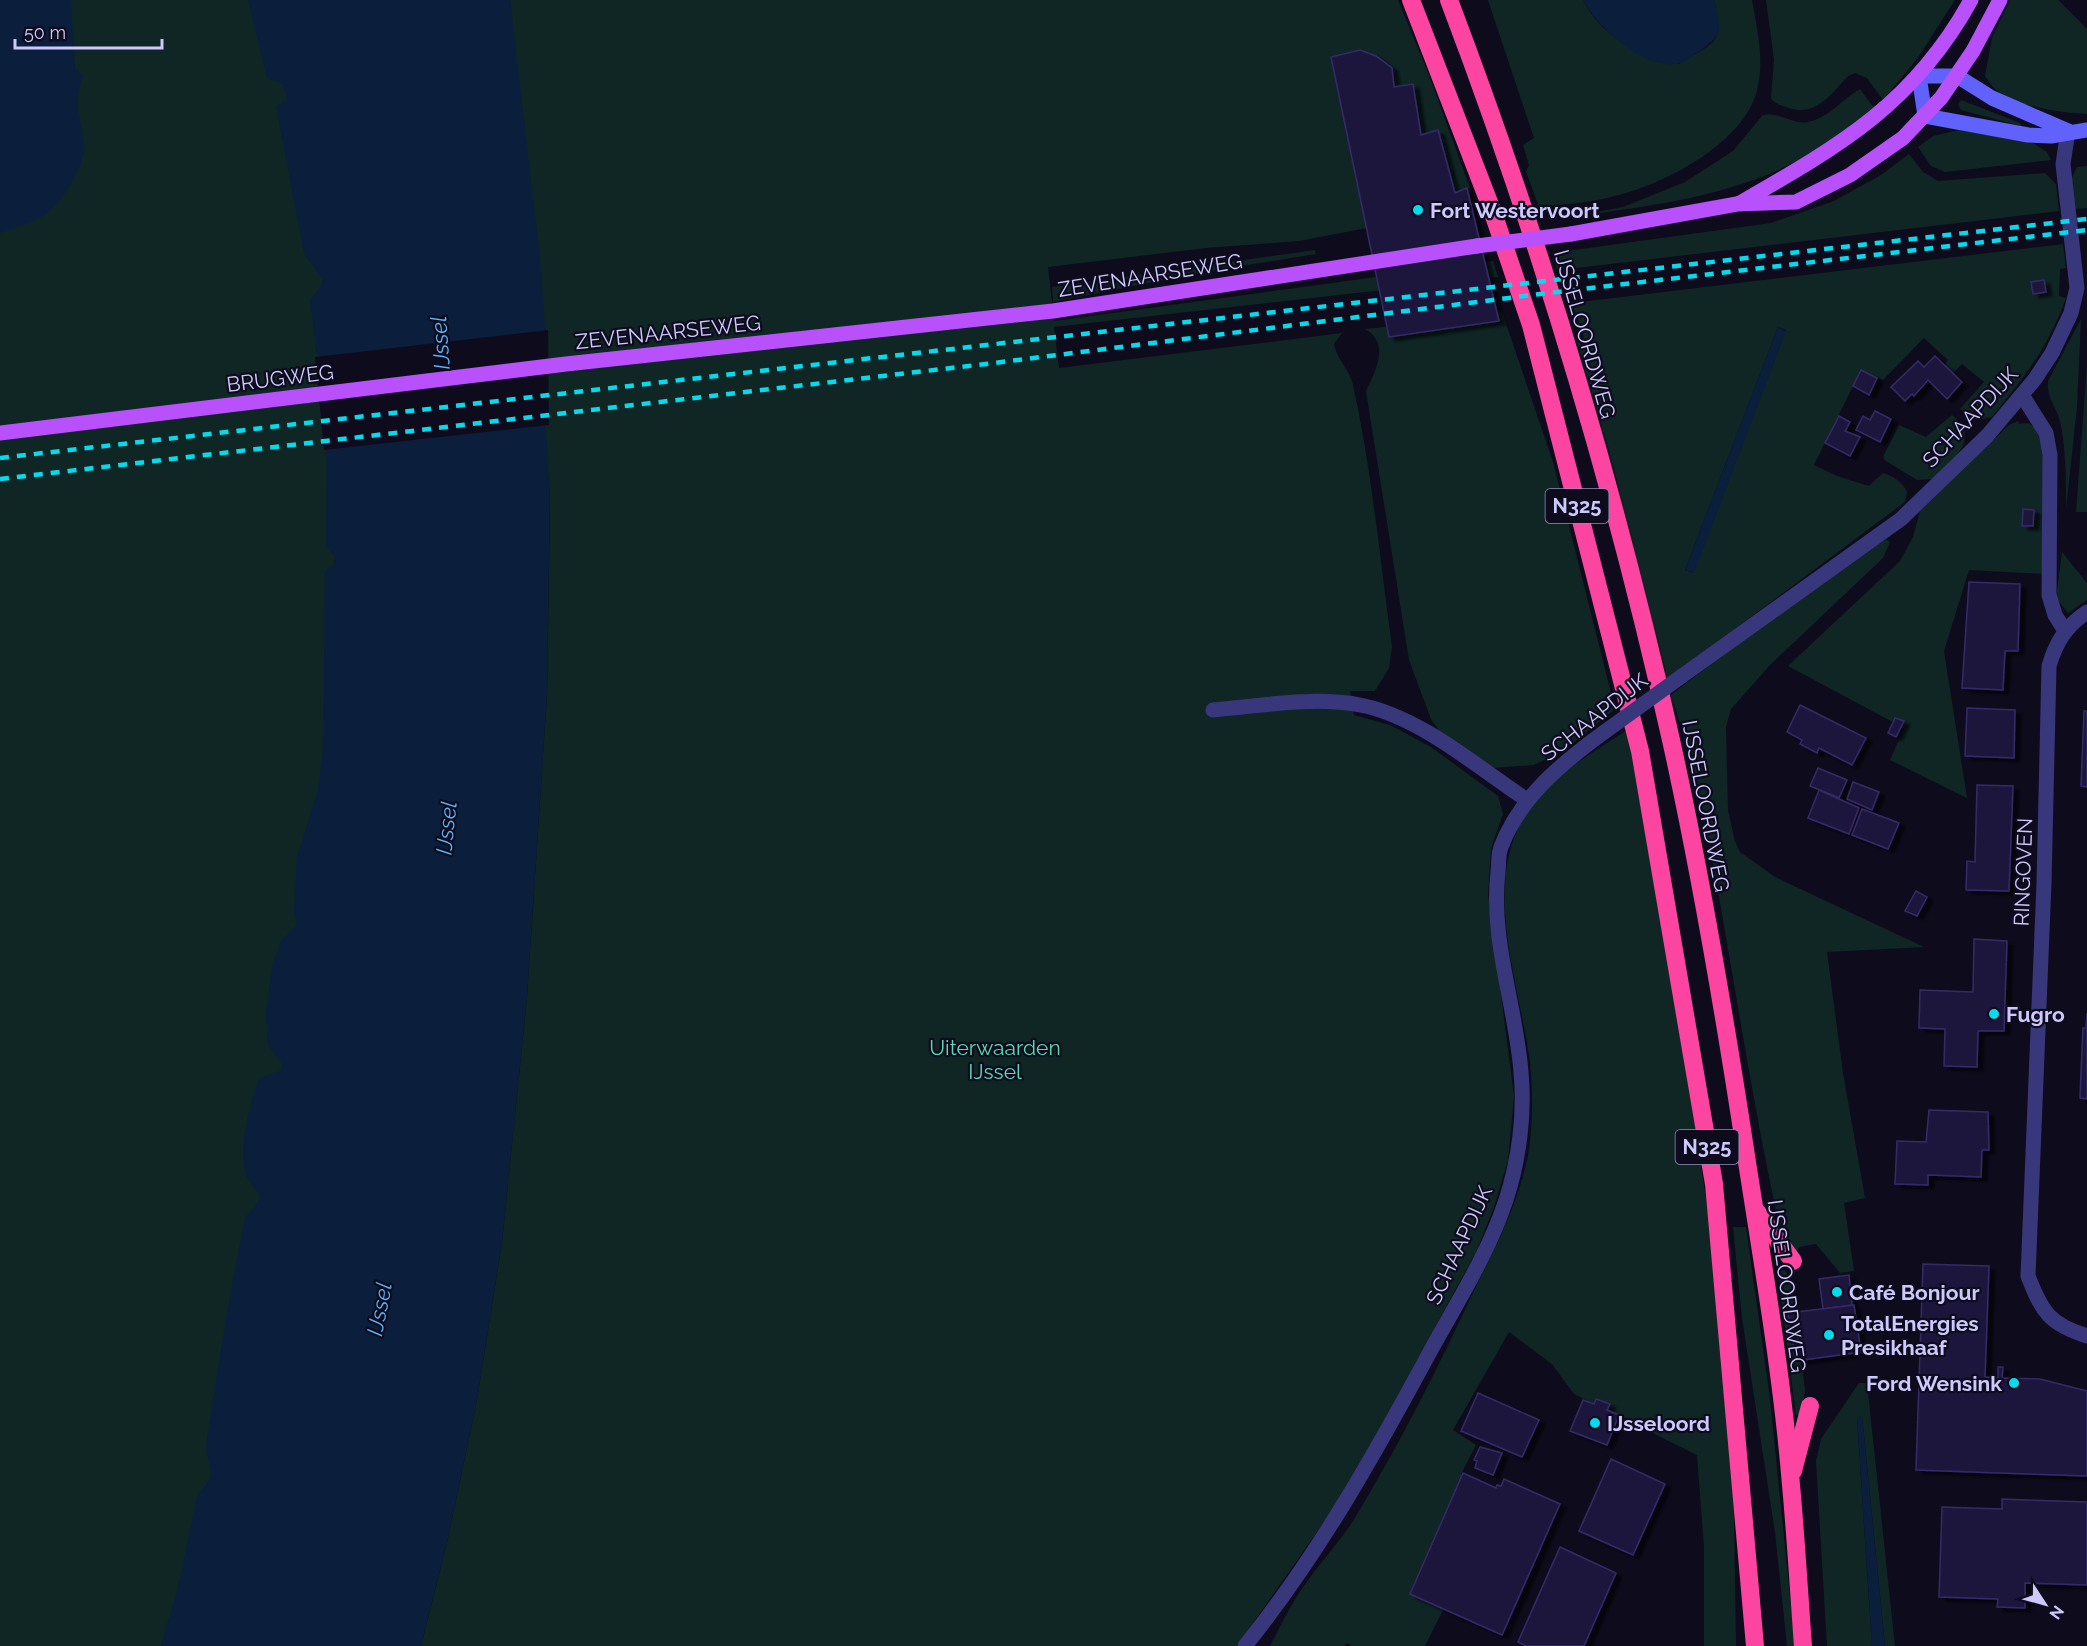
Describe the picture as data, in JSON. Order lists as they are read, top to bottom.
{
  "streets": {
    "highway": ["IJSSELOORDWEG", "N325"],
    "main road": ["ZEVENAARSEWEG", "BRUGWEG"],
    "street": ["SCHAAPDIJK", "RINGOVEN"]
  },
  "crossings": [
    ["ZEVENAARSEWEG", "BRUGWEG"]
  ],
  "water": ["IJssel"],
  "parks": ["Uiterwaarden IJssel"],
  "places": [
    "Fort Westervoort",
    "Fugro",
    "Café Bonjour",
    "TotalEnergies Presikhaaf",
    "Ford Wensink",
    "IJsseloord"
  ],
  "scale_bar": "50 m",
  "north": "bottom right"
}
